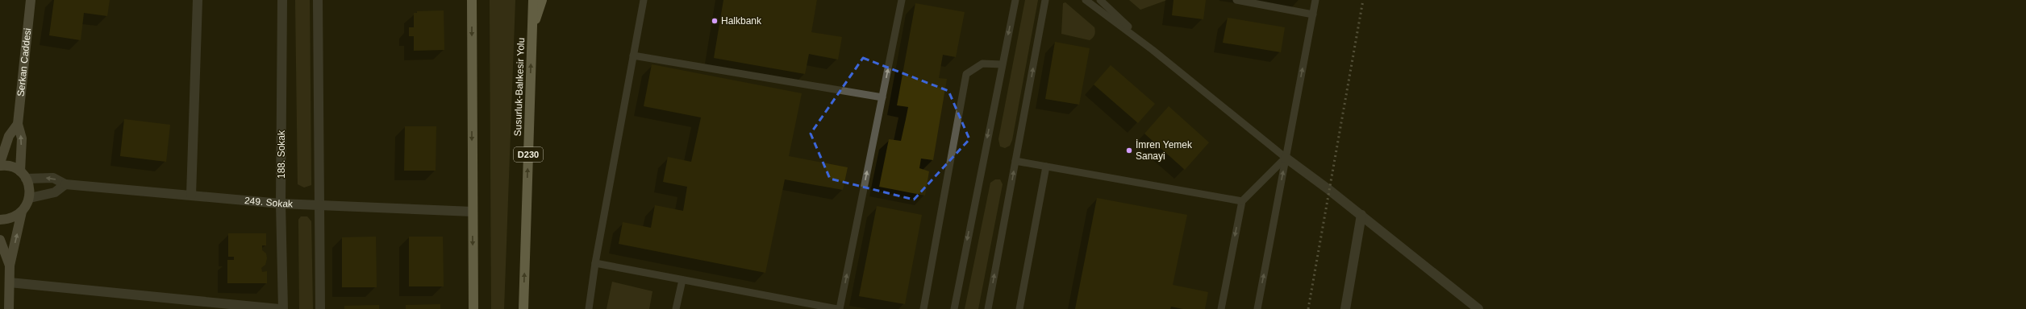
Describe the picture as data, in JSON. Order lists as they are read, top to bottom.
{
  "streets": {
    "highway": ["Susurluk-Balıkesir Yolu", "D230"],
    "main road": ["Serkan Caddesi"],
    "street": ["188. Sokak", "249. Sokak"]
  },
  "crossings": [
    ["Serkan Caddesi", "249. Sokak"],
    ["188. Sokak", "249. Sokak"]
  ],
  "places": ["Halkbank", "İmren Yemek Sanayi"]
}
